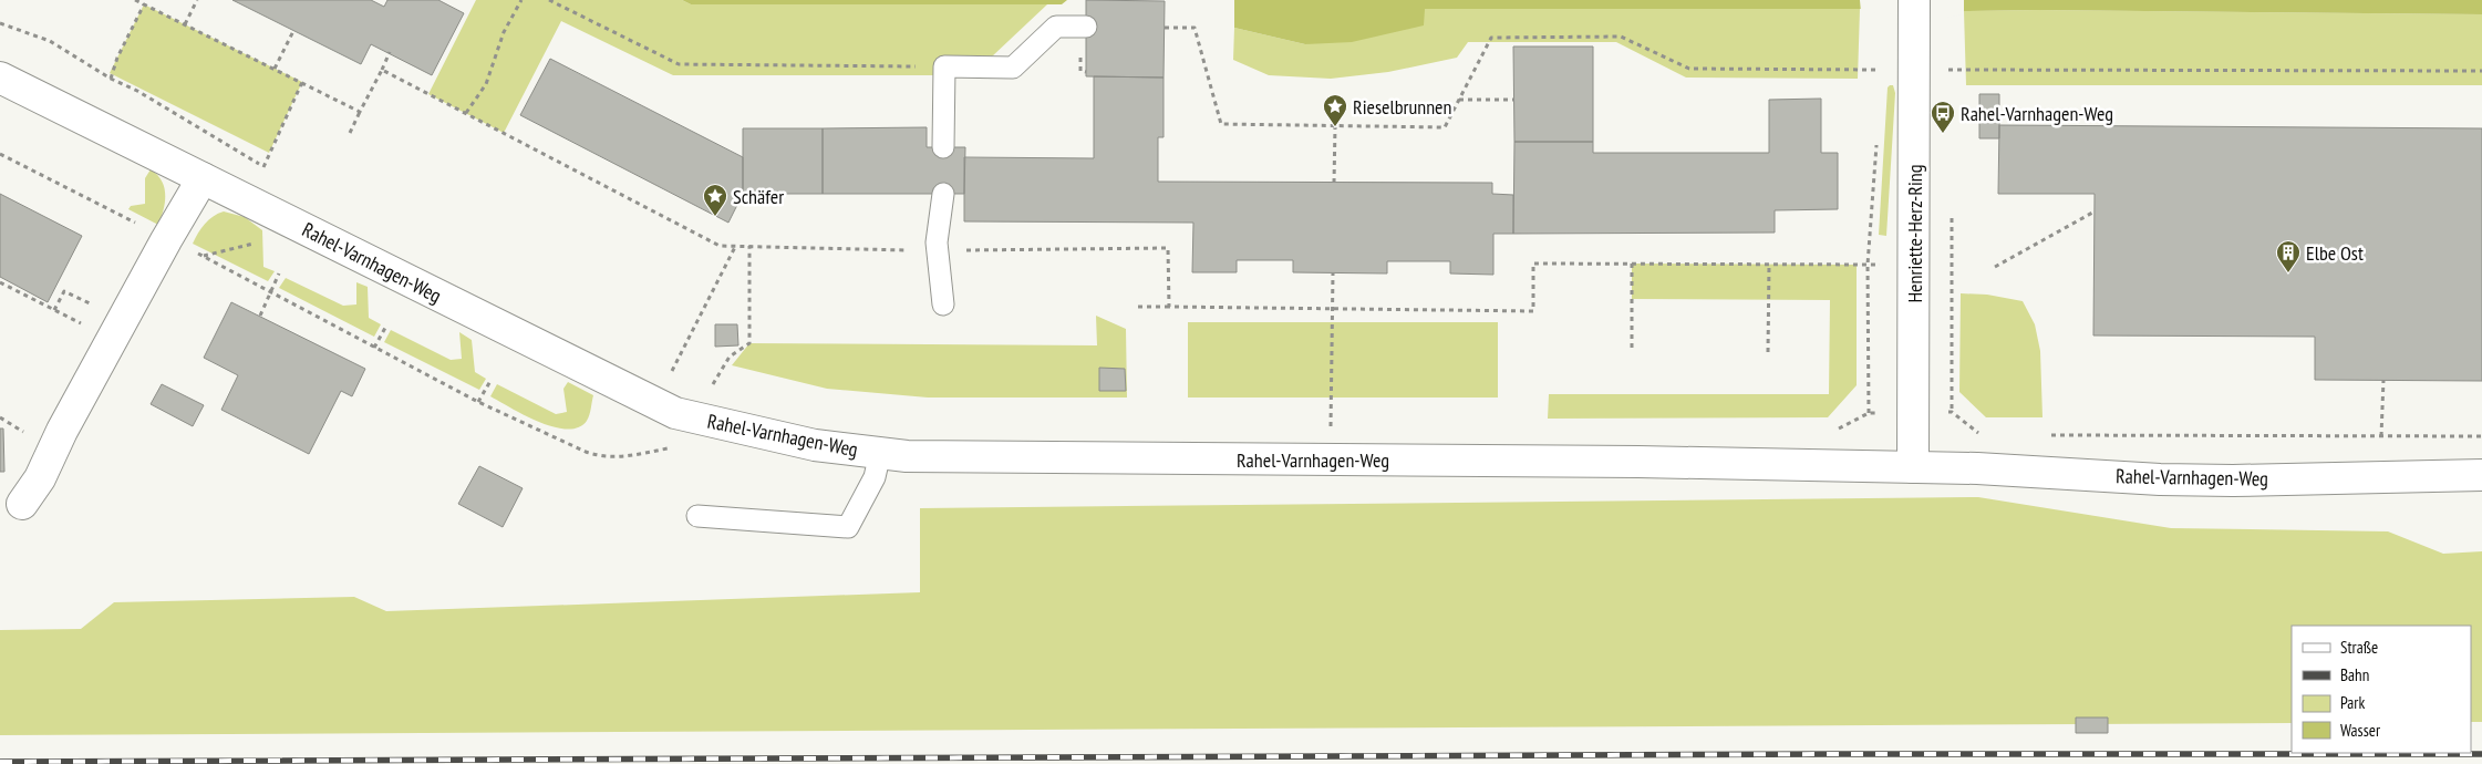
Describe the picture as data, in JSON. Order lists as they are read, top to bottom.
{
  "streets": {
    "street": ["Henriette-Herz-Ring", "Rahel-Varnhagen-Weg"]
  },
  "crossings": [
    ["Henriette-Herz-Ring", "Rahel-Varnhagen-Weg"]
  ],
  "places": {
    "place": ["Rieselbrunnen", "Schäfer"],
    "bus stop": ["Rahel-Varnhagen-Weg"],
    "building": ["Elbe Ost"]
  },
  "legend": [
    "Straße",
    "Bahn",
    "Park",
    "Wasser"
  ]
}
